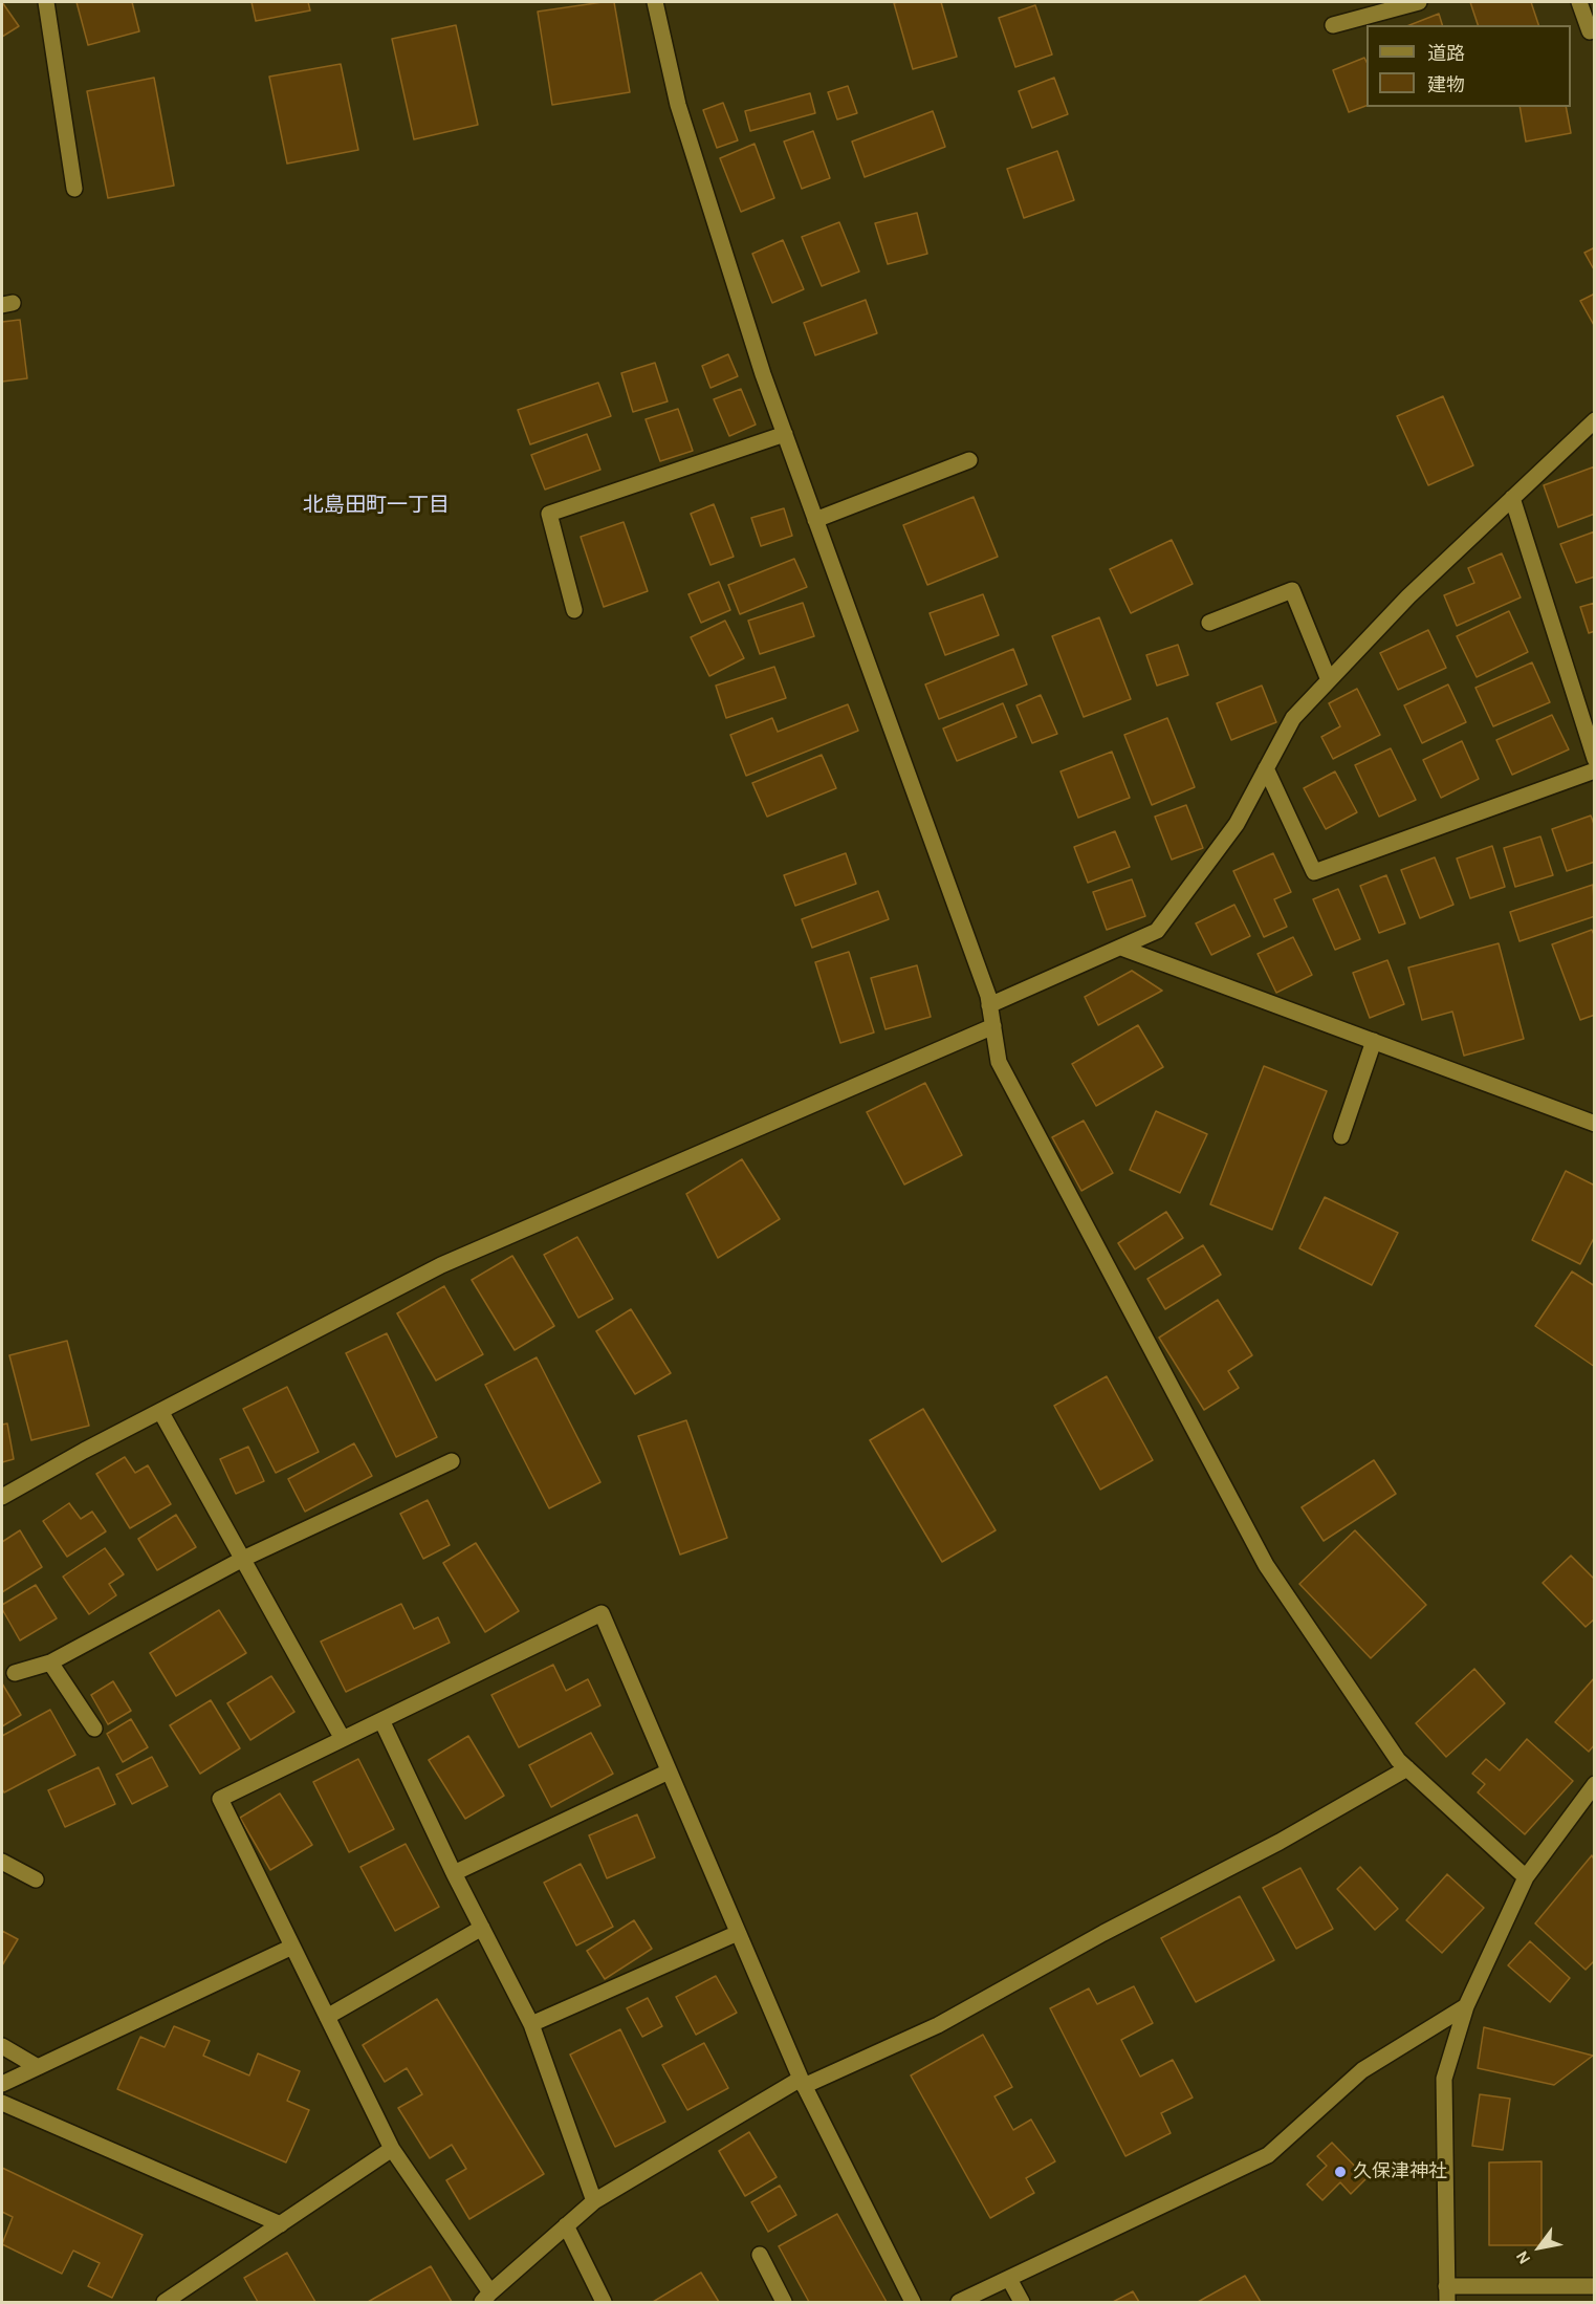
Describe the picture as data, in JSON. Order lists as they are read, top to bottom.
{
  "districts": ["北島田町一丁目"],
  "places": ["久保津神社"],
  "legend": ["道路", "建物"],
  "north": "bottom left"
}
